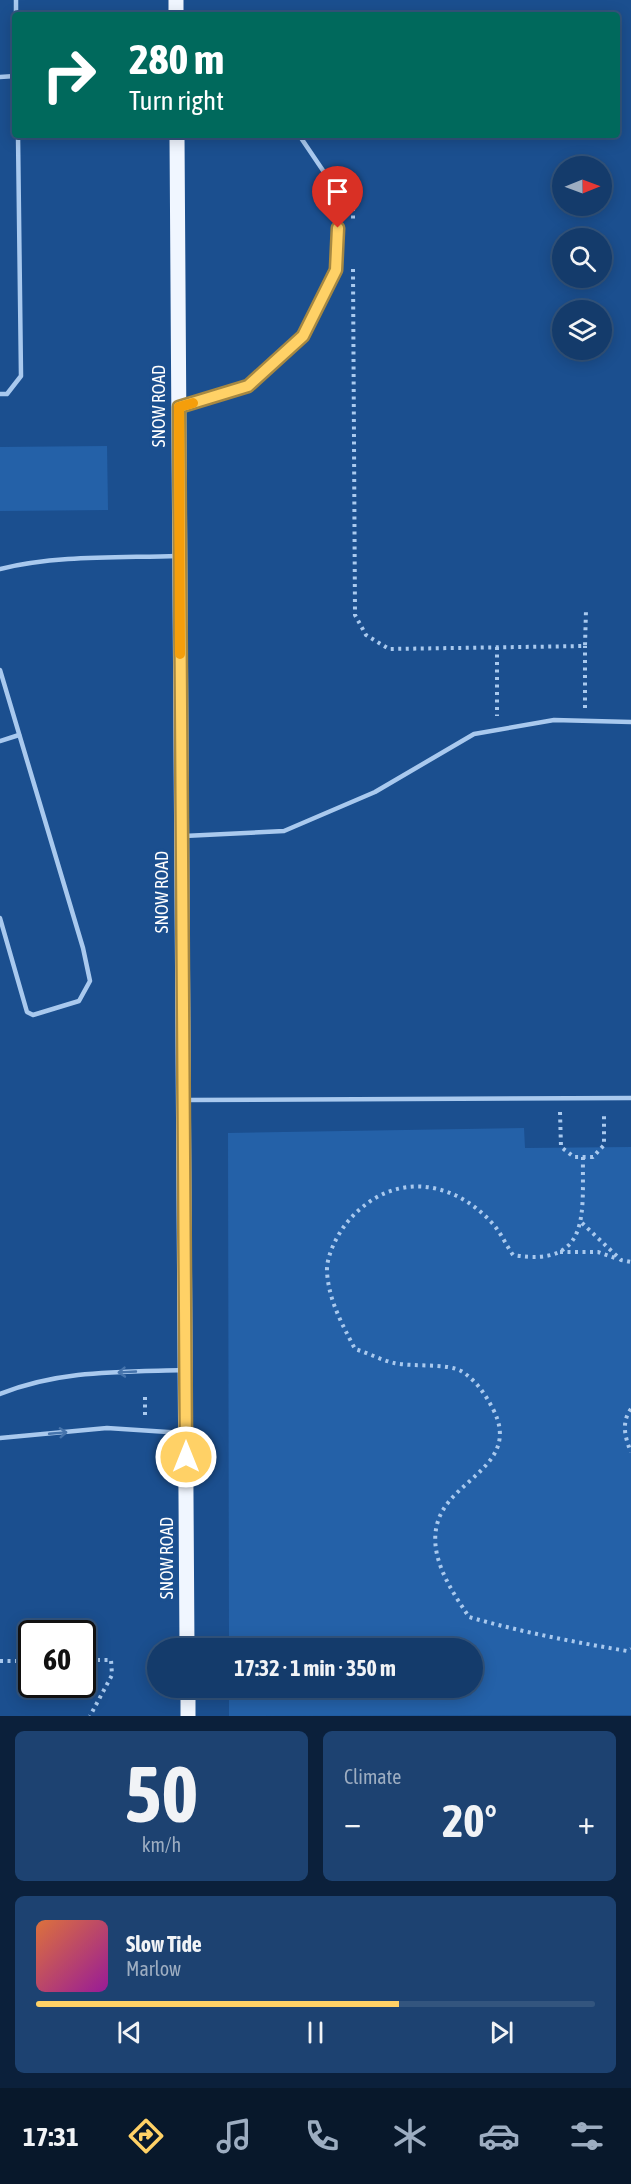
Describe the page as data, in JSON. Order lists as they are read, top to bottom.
{
  "streets": {
    "main road": ["SNOW ROAD"]
  },
  "north": "right",
  "page": {
    "turn": ["280 m", "Turn right"],
    "limit": "60",
    "trip": "17:32 · 1 min · 350 m",
    "tile": [
      ["50", "km/h"],
      "Climate"
    ],
    "heat": ["−", "20°", "+"],
    "song": ["Slow Tide", "Marlow"],
    "tabs": "17:31"
  }
}
